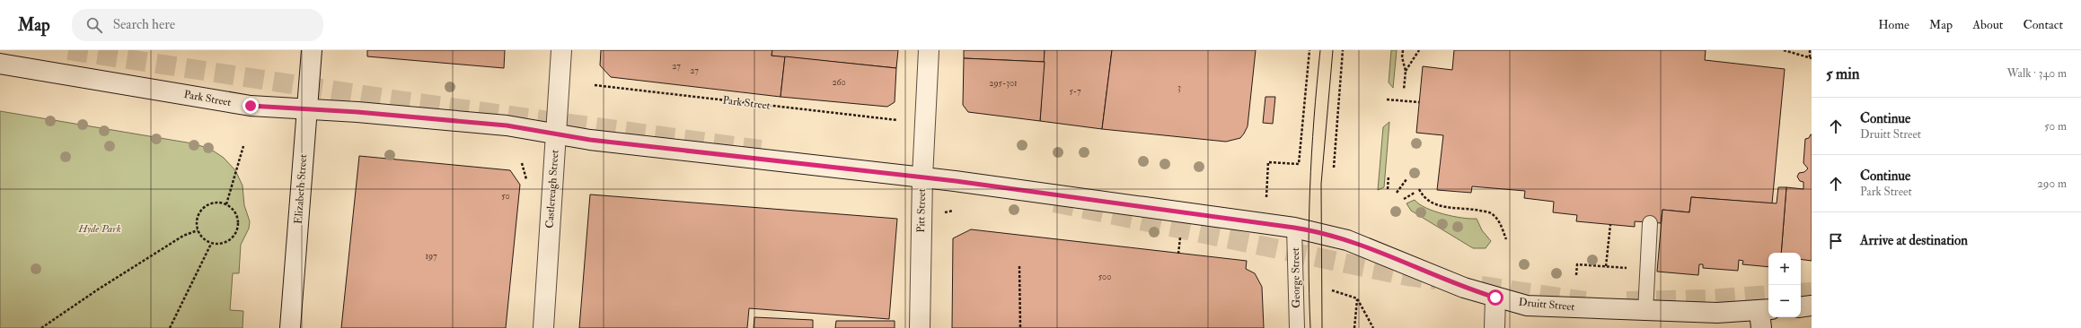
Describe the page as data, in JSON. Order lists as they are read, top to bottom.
{
  "streets": {
    "main road": [
      "Park Street",
      "Elizabeth Street",
      "Castlereagh Street",
      "Pitt Street",
      "Druitt Street"
    ],
    "lane": ["George Street"]
  },
  "crossings": [
    ["Park Street", "Elizabeth Street"],
    ["Park Street", "Castlereagh Street"],
    ["Park Street", "Pitt Street"],
    ["Park Street", "George Street"],
    ["Park Street", "Druitt Street"]
  ],
  "parks": ["Hyde Park"],
  "house_numbers": [
    "27",
    "27",
    "260",
    "295-301",
    "3",
    "5-7",
    "50",
    "197",
    "500"
  ],
  "page": {
    "header": "Map",
    "search": "Search here",
    "nav": [
      "Home",
      "Map",
      "About",
      "Contact"
    ],
    "heading": ["5 min", "Walk · 340 m"],
    "list": [
      ["Continue", "Druitt Street", "50 m"],
      ["Continue", "Park Street", "290 m"],
      "Arrive at destination"
    ],
    "map_buttons": ["+", "−"]
  }
}
